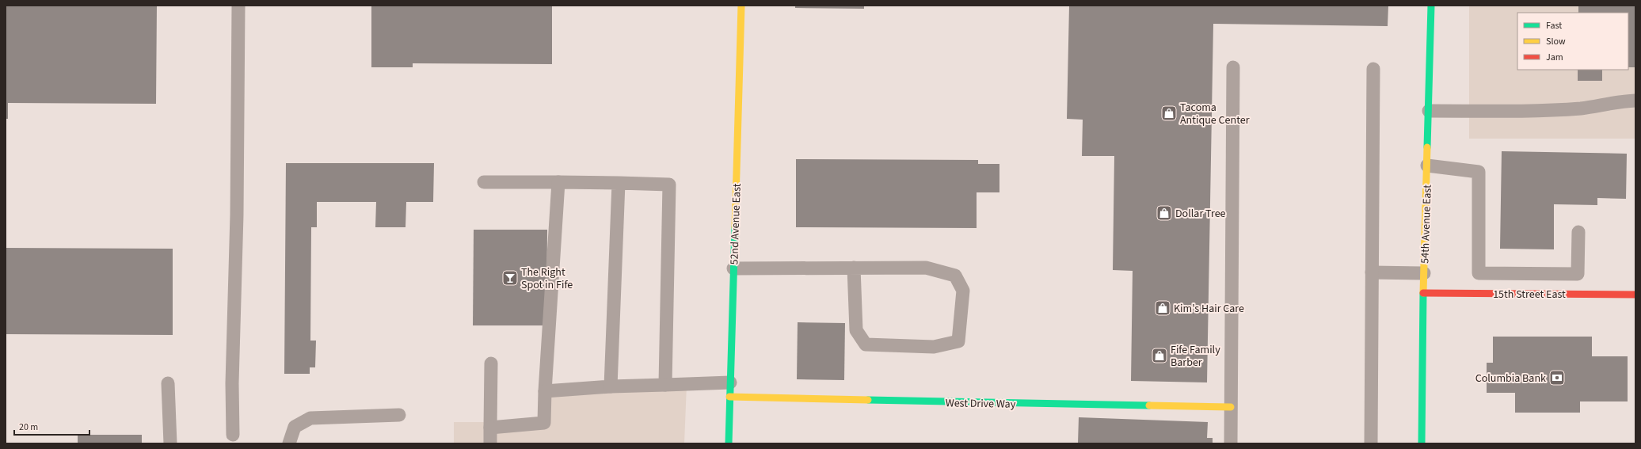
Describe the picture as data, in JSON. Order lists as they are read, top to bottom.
{
  "streets": {
    "street": [
      "52nd Avenue East",
      "54th Avenue East",
      "15th Street East",
      "West Drive Way"
    ]
  },
  "crossings": [
    ["52nd Avenue East", "West Drive Way"],
    ["54th Avenue East", "15th Street East"]
  ],
  "places": {
    "shop": [
      "Tacoma Antique Center",
      "Dollar Tree",
      "Kim's Hair Care",
      "Fife Family Barber"
    ],
    "bar": ["The Right Spot in Fife"],
    "bank": ["Columbia Bank"]
  },
  "legend": ["Fast", "Slow", "Jam"],
  "scale_bar": "20 m"
}
